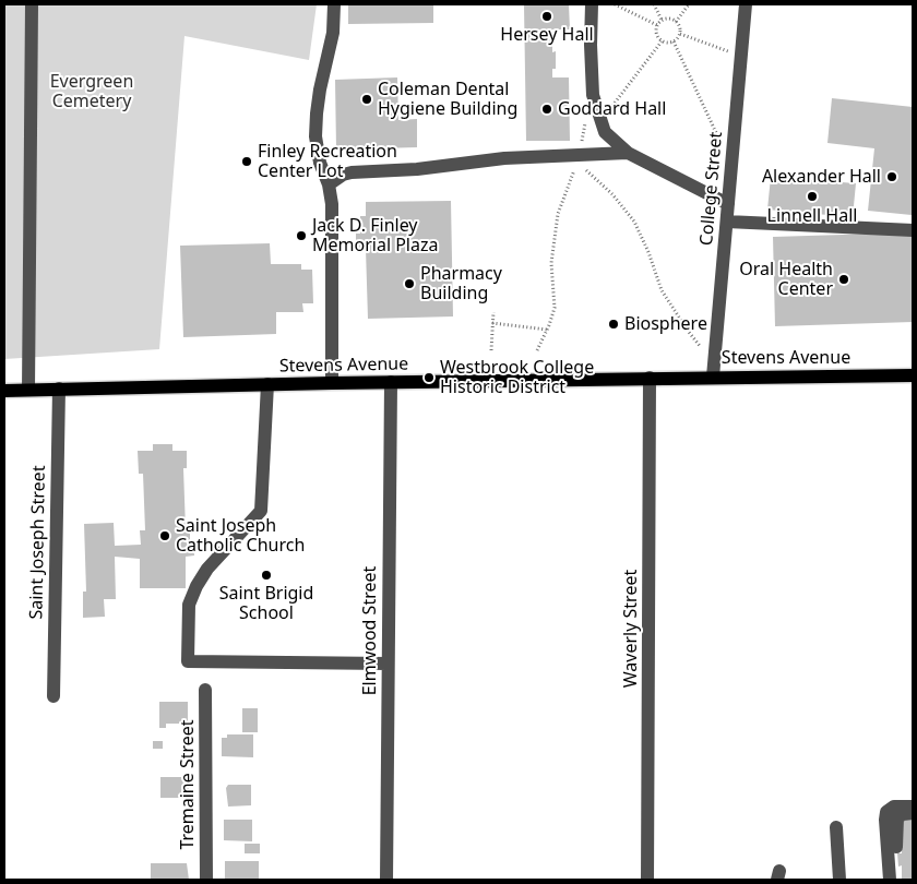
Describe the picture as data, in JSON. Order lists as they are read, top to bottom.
{
  "streets": {
    "main road": ["Stevens Avenue"],
    "street": [
      "College Street",
      "Saint Joseph Street",
      "Waverly Street",
      "Elmwood Street",
      "Tremaine Street"
    ]
  },
  "crossings": [
    ["College Street", "Stevens Avenue"],
    ["Stevens Avenue", "Saint Joseph Street"],
    ["Stevens Avenue", "Waverly Street"],
    ["Stevens Avenue", "Elmwood Street"]
  ],
  "parks": ["Evergreen Cemetery"],
  "places": [
    "Hersey Hall",
    "Coleman Dental Hygiene Building",
    "Goddard Hall",
    "Finley Recreation Center Lot",
    "Alexander Hall",
    "Linnell Hall",
    "Jack D. Finley Memorial Plaza",
    "Oral Health Center",
    "Pharmacy Building",
    "Biosphere",
    "Westbrook College Historic District",
    "Saint Joseph Catholic Church",
    "Saint Brigid School"
  ]
}
